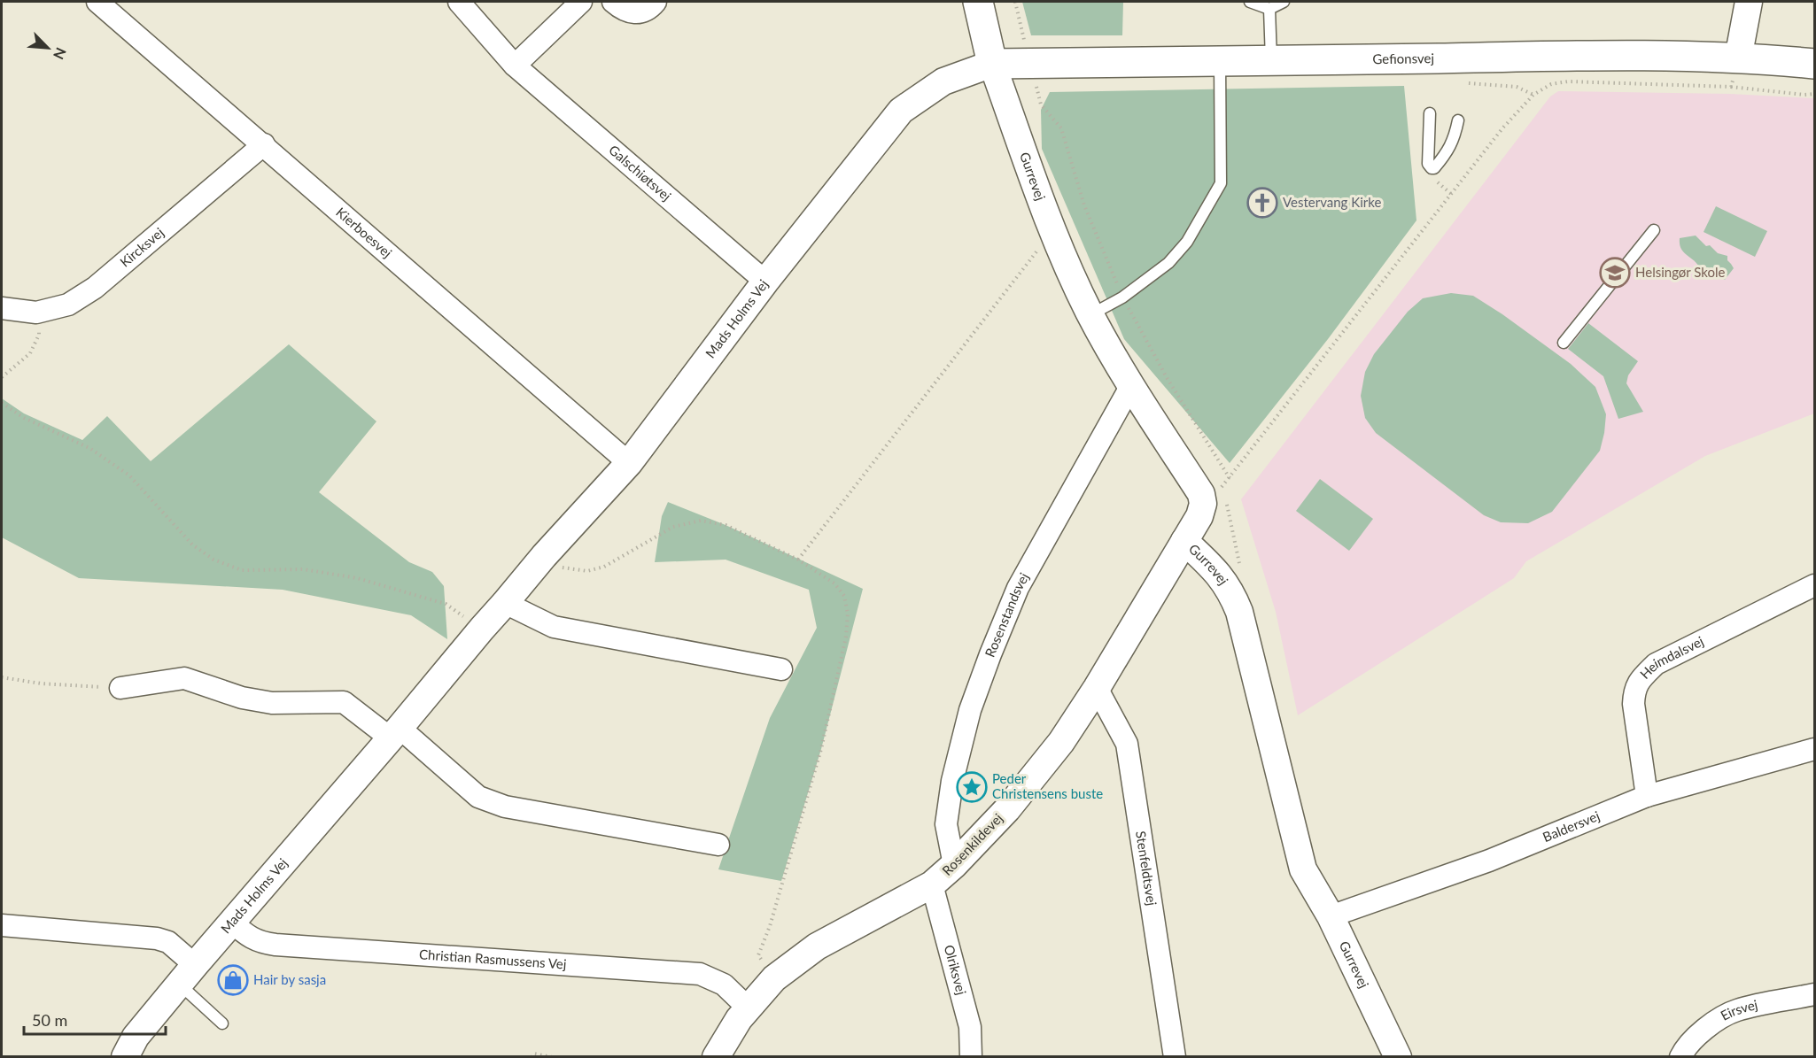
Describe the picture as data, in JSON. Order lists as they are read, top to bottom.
{
  "streets": {
    "main road": ["Gefionsvej", "Gurrevej"],
    "street": [
      "Galschiøtsvej",
      "Kierboesvej",
      "Kircksvej",
      "Mads Holms Vej",
      "Rosenstandsvej",
      "Heimdalsvej",
      "Baldersvej",
      "Rosenkildevej",
      "Stenfeldtsvej",
      "Christian Rasmussens Vej",
      "Olriksvej",
      "Eirsvej"
    ]
  },
  "crossings": [
    ["Gefionsvej", "Gurrevej"],
    ["Gefionsvej", "Mads Holms Vej"],
    ["Galschiøtsvej", "Mads Holms Vej"],
    ["Gurrevej", "Mads Holms Vej"],
    ["Gurrevej", "Rosenstandsvej"],
    ["Gurrevej", "Baldersvej"],
    ["Gurrevej", "Rosenkildevej"],
    ["Kierboesvej", "Kircksvej"],
    ["Kierboesvej", "Mads Holms Vej"],
    ["Mads Holms Vej", "Christian Rasmussens Vej"],
    ["Rosenstandsvej", "Rosenkildevej"],
    ["Heimdalsvej", "Baldersvej"],
    ["Rosenkildevej", "Stenfeldtsvej"],
    ["Rosenkildevej", "Christian Rasmussens Vej"],
    ["Rosenkildevej", "Olriksvej"]
  ],
  "places": {
    "church": ["Vestervang Kirke"],
    "school or university": ["Helsingør Skole"],
    "place": ["Peder Christensens buste"],
    "shop": ["Hair by sasja"]
  },
  "scale_bar": "50 m",
  "north": "bottom right"
}
